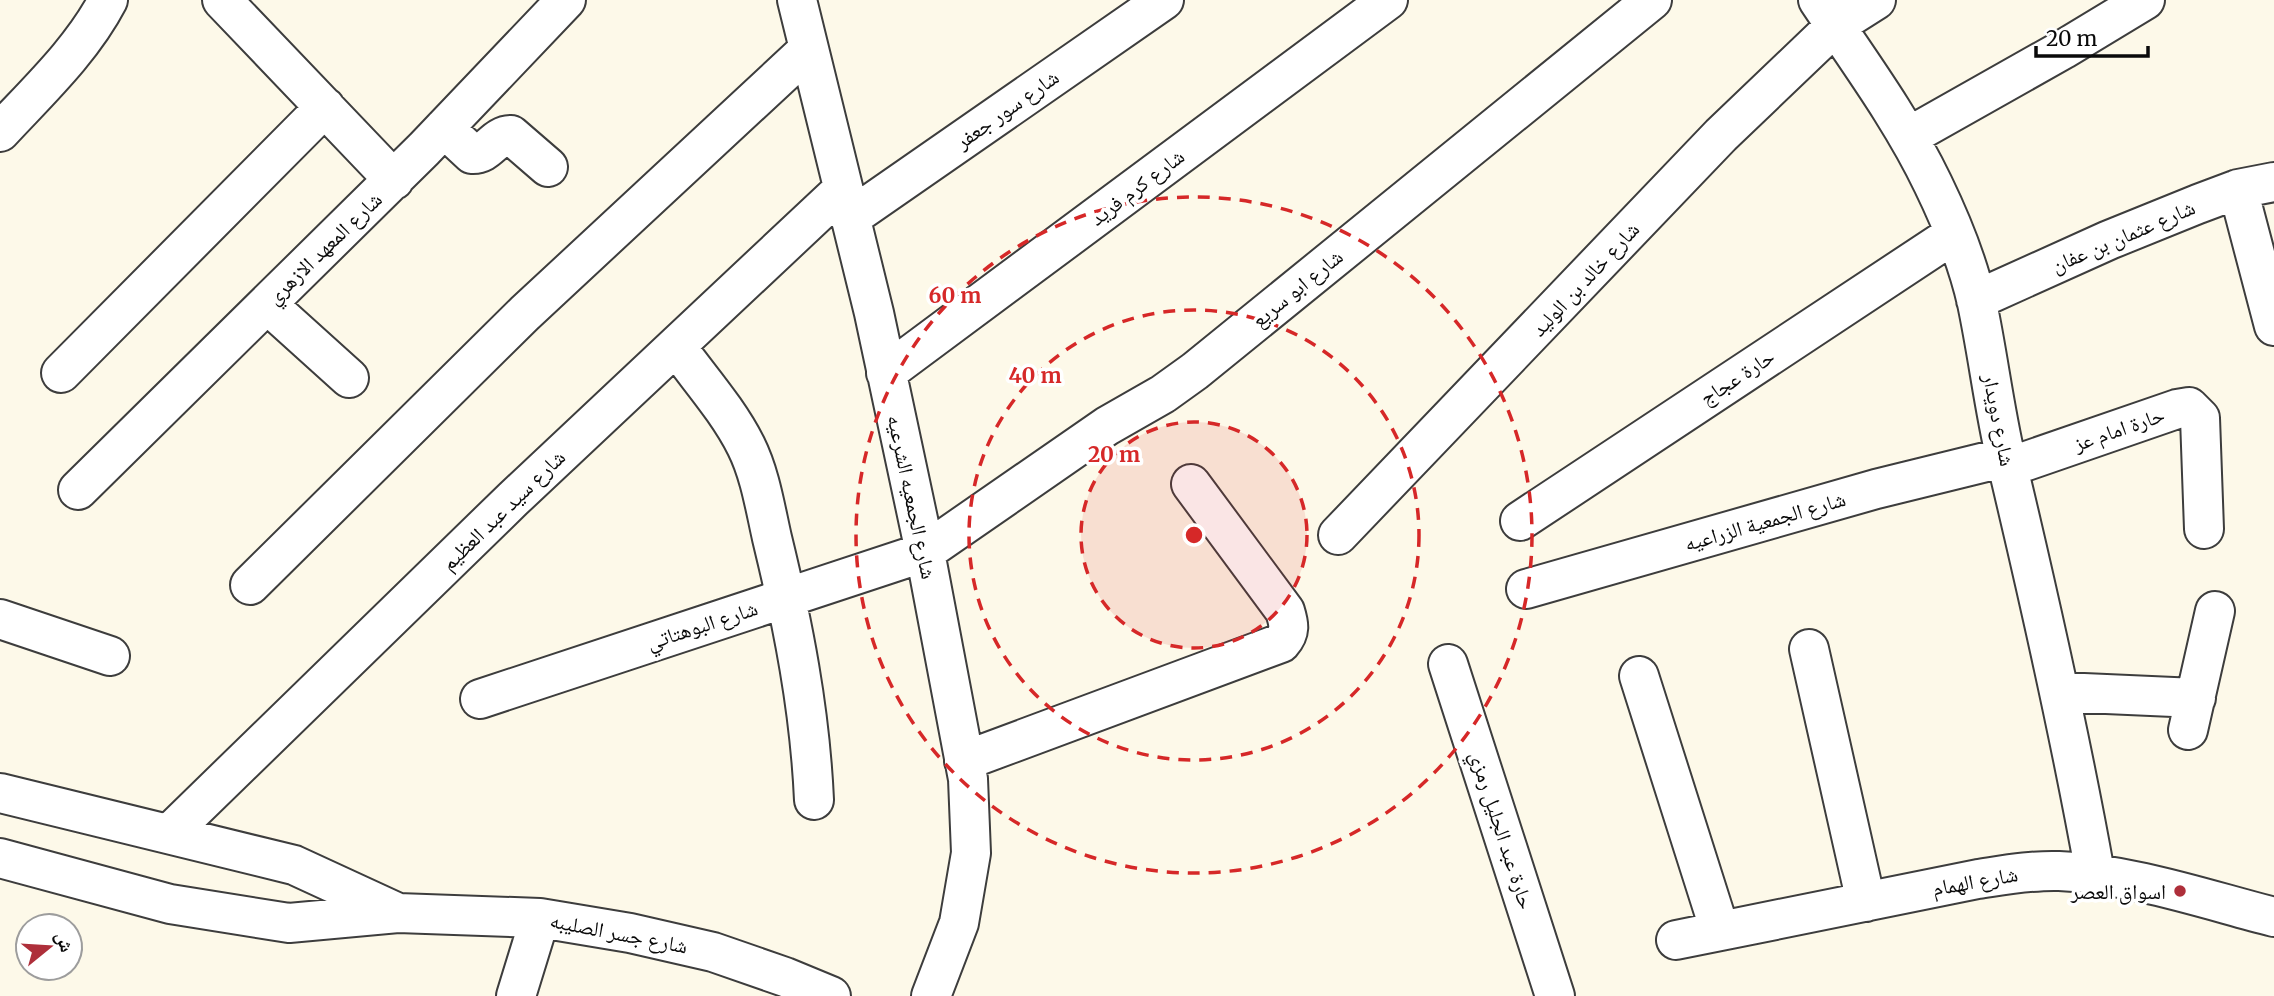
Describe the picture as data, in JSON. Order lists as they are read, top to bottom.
{
  "streets": {
    "street": [
      "شارع سور جعفر",
      "شارع كرم فريد",
      "شارع عثمان بن عفان",
      "شارع المعهد الازهري",
      "شارع خالد بن الوليد",
      "شارع ابو سريع",
      "حارة عجاج",
      "شارع دويدار",
      "حارة امام عز",
      "شارع الجمعيه الشرعيه",
      "شارع سيد عبد العظيم",
      "شارع الجمعية الزراعيه",
      "شارع البوهتاتي",
      "حارة عبد الجليل رمزي",
      "شارع الهمام",
      "شارع جسر الصليبه"
    ]
  },
  "crossings": [
    ["شارع سور جعفر", "شارع الجمعيه الشرعيه"],
    ["شارع سور جعفر", "شارع سيد عبد العظيم"],
    ["شارع كرم فريد", "شارع الجمعيه الشرعيه"],
    ["شارع عثمان بن عفان", "شارع دويدار"],
    ["شارع خالد بن الوليد", "شارع دويدار"],
    ["شارع ابو سريع", "شارع الجمعيه الشرعيه"],
    ["شارع ابو سريع", "شارع البوهتاتي"],
    ["حارة عجاج", "شارع دويدار"],
    ["شارع دويدار", "حارة امام عز"],
    ["شارع دويدار", "شارع الجمعية الزراعيه"],
    ["شارع دويدار", "شارع الهمام"],
    ["حارة امام عز", "شارع الجمعية الزراعيه"],
    ["شارع الجمعيه الشرعيه", "شارع سيد عبد العظيم"],
    ["شارع الجمعيه الشرعيه", "شارع البوهتاتي"],
    ["شارع سيد عبد العظيم", "شارع جسر الصليبه"]
  ],
  "places": ["اسواق العصر"],
  "scale_bar": "20 m",
  "north": "right",
  "rings": ["60 m", "40 m", "20 m"]
}
